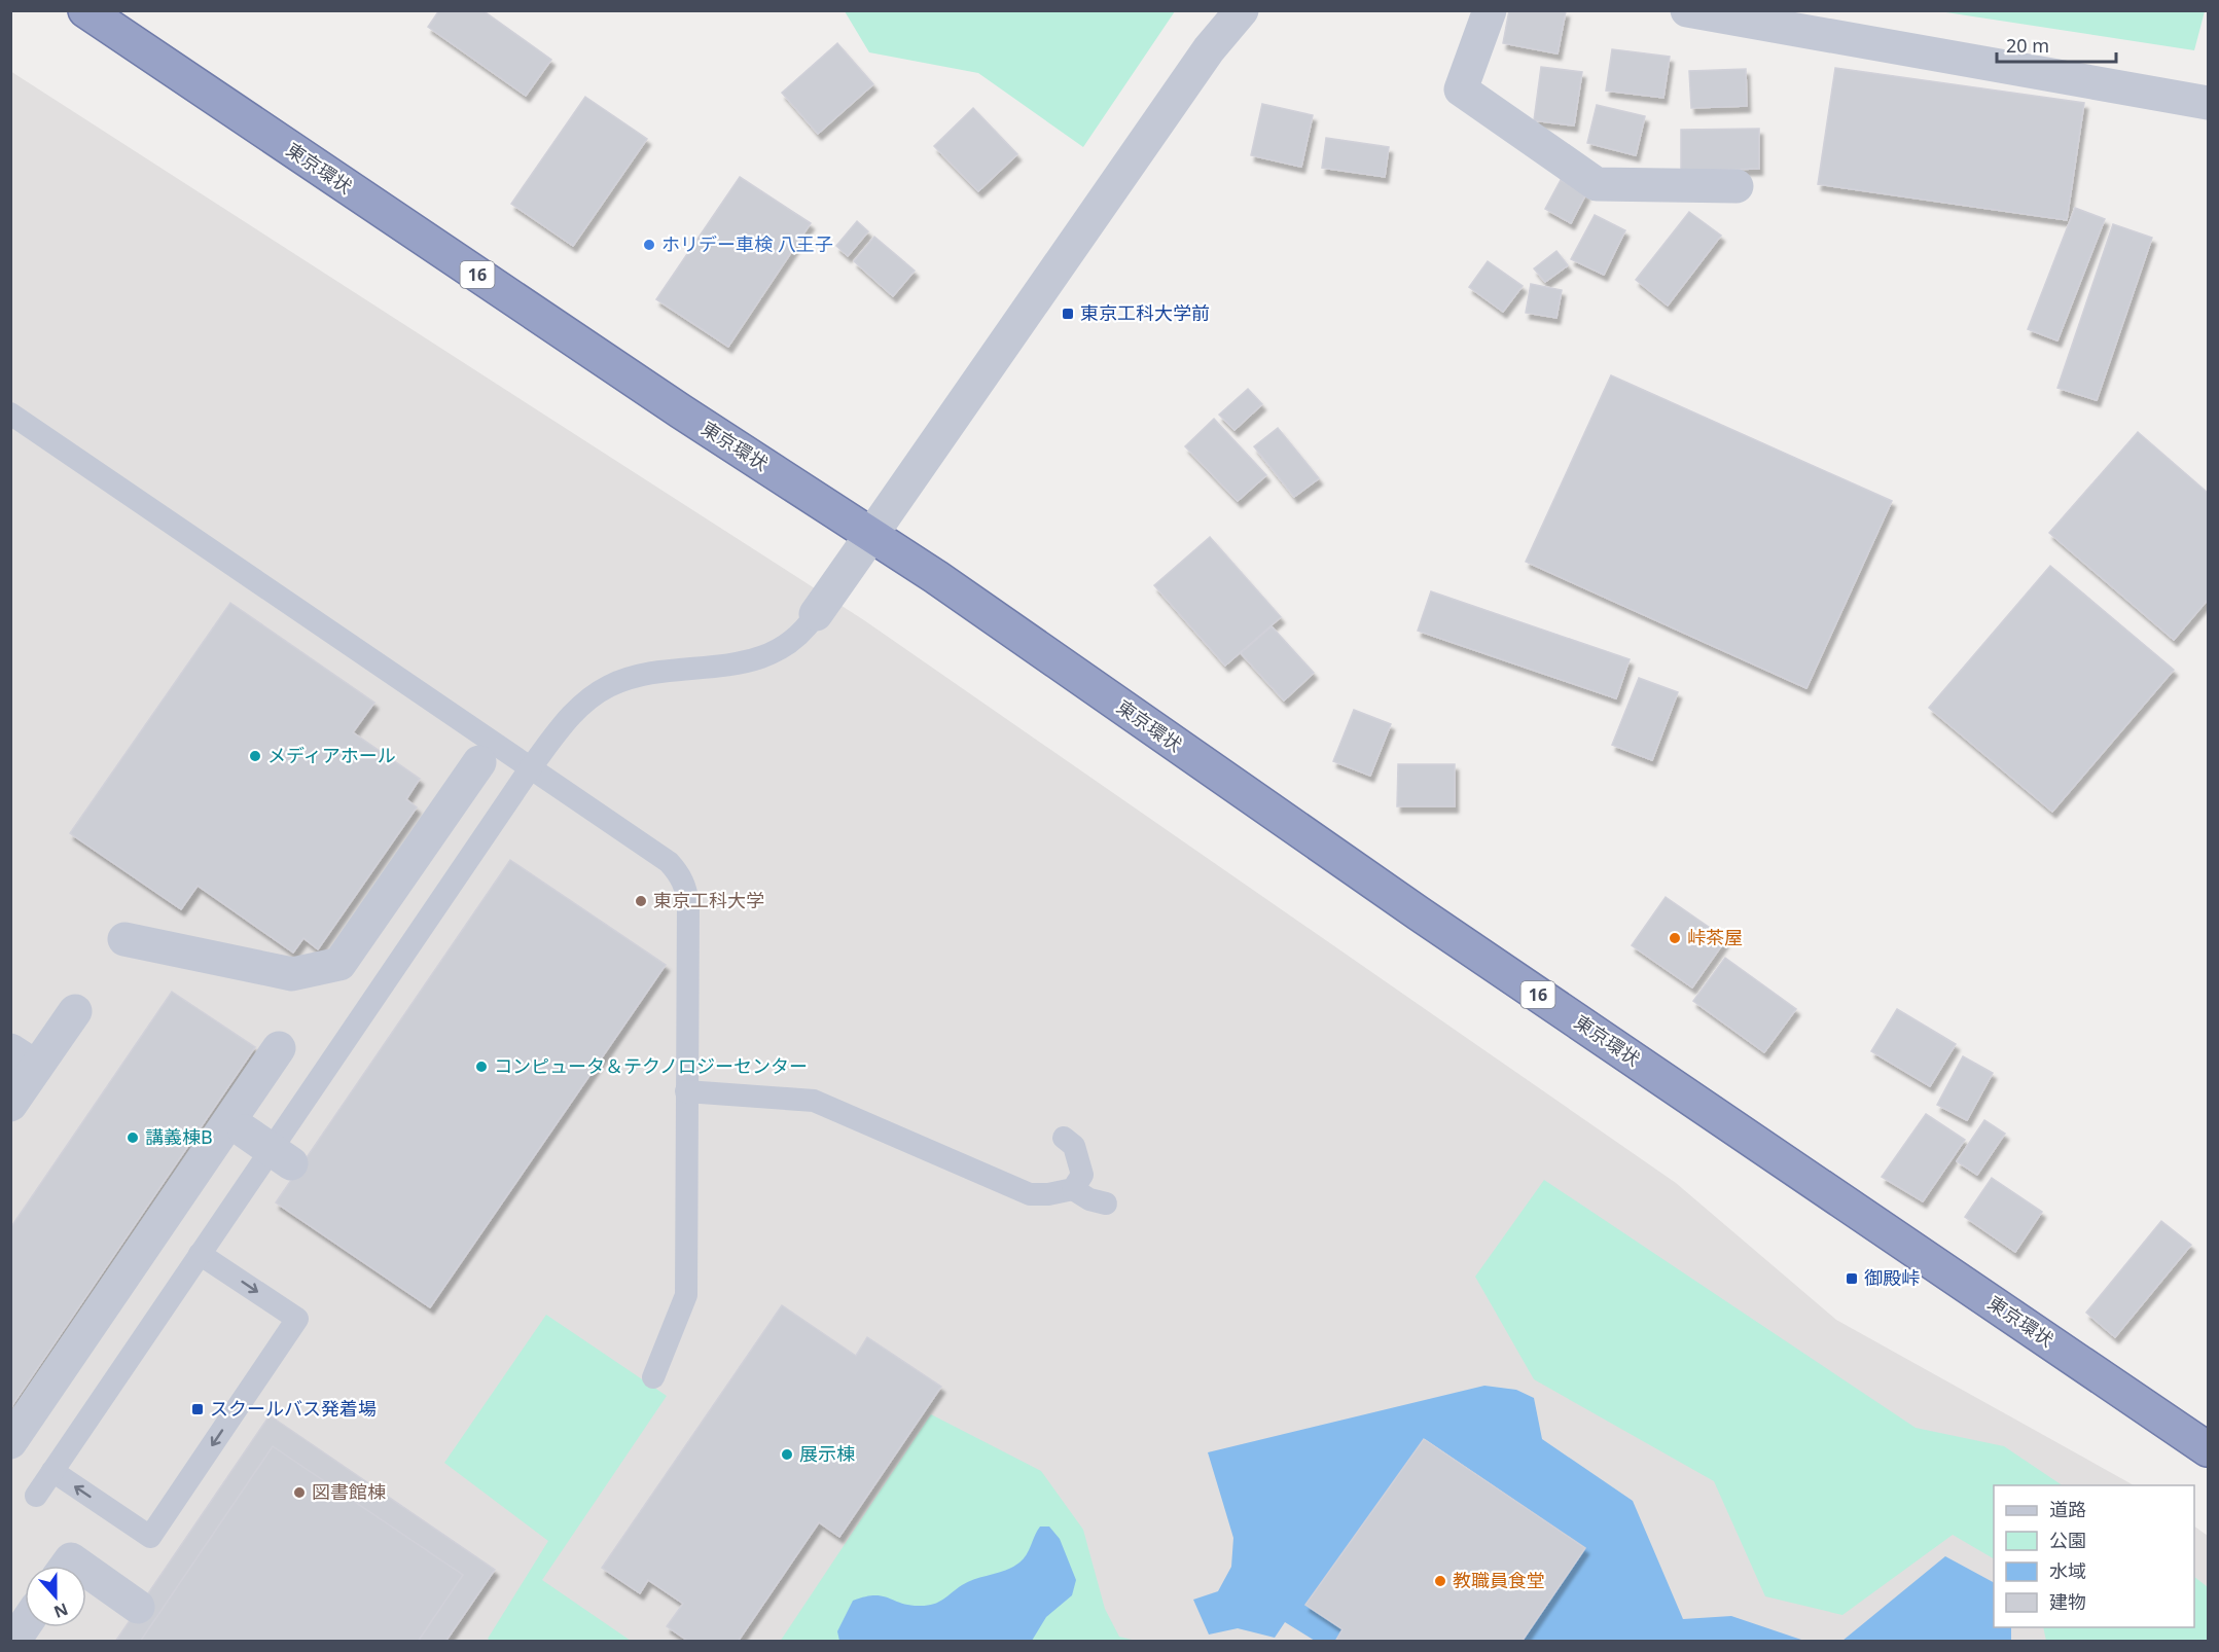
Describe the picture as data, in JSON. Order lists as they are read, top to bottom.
{
  "streets": {
    "highway": ["東京環状", "16"]
  },
  "places": {
    "other": [
      "ホリデー車検 八王子",
      "メディアホール",
      "東京工科大学",
      "峠茶屋",
      "コンピュータ＆テクノロジーセンター",
      "講義棟B",
      "展示棟",
      "図書館棟",
      "教職員食堂"
    ],
    "transit": ["東京工科大学前", "御殿峠", "スクールバス発着場"]
  },
  "legend": [
    "道路",
    "公園",
    "水域",
    "建物"
  ],
  "scale_bar": "20 m",
  "north": "bottom"
}
